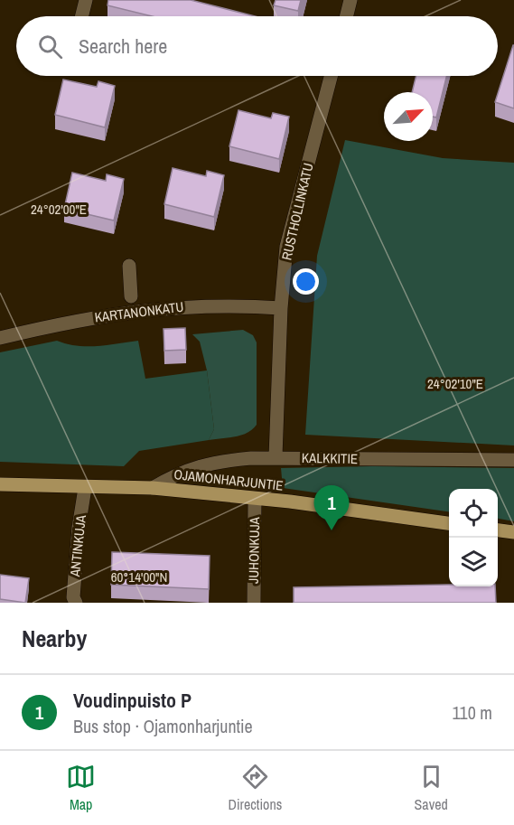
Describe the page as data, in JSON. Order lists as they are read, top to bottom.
{
  "streets": {
    "main road": ["OJAMONHARJUNTIE"],
    "street": [
      "RUSTHOLLINKATU",
      "KARTANONKATU",
      "KALKKITIE",
      "ANTINKUJA",
      "JUHONKUJA"
    ]
  },
  "crossings": [
    ["RUSTHOLLINKATU", "KARTANONKATU"],
    ["RUSTHOLLINKATU", "KALKKITIE"],
    ["KALKKITIE", "OJAMONHARJUNTIE"],
    ["OJAMONHARJUNTIE", "ANTINKUJA"],
    ["OJAMONHARJUNTIE", "JUHONKUJA"]
  ],
  "north": "top right",
  "page": {
    "search": "Search here",
    "pins": "1",
    "heading": "Nearby",
    "list": [
      {
        "mark": "1",
        "name": "Voudinpuisto P",
        "note": "Bus stop · Ojamonharjuntie",
        "value": "110 m"
      }
    ],
    "nav": ["Map", "Directions", "Saved"]
  },
  "coordinates": ["24°02'00\"E", "24°02'10\"E", "60°14'00\"N"]
}
